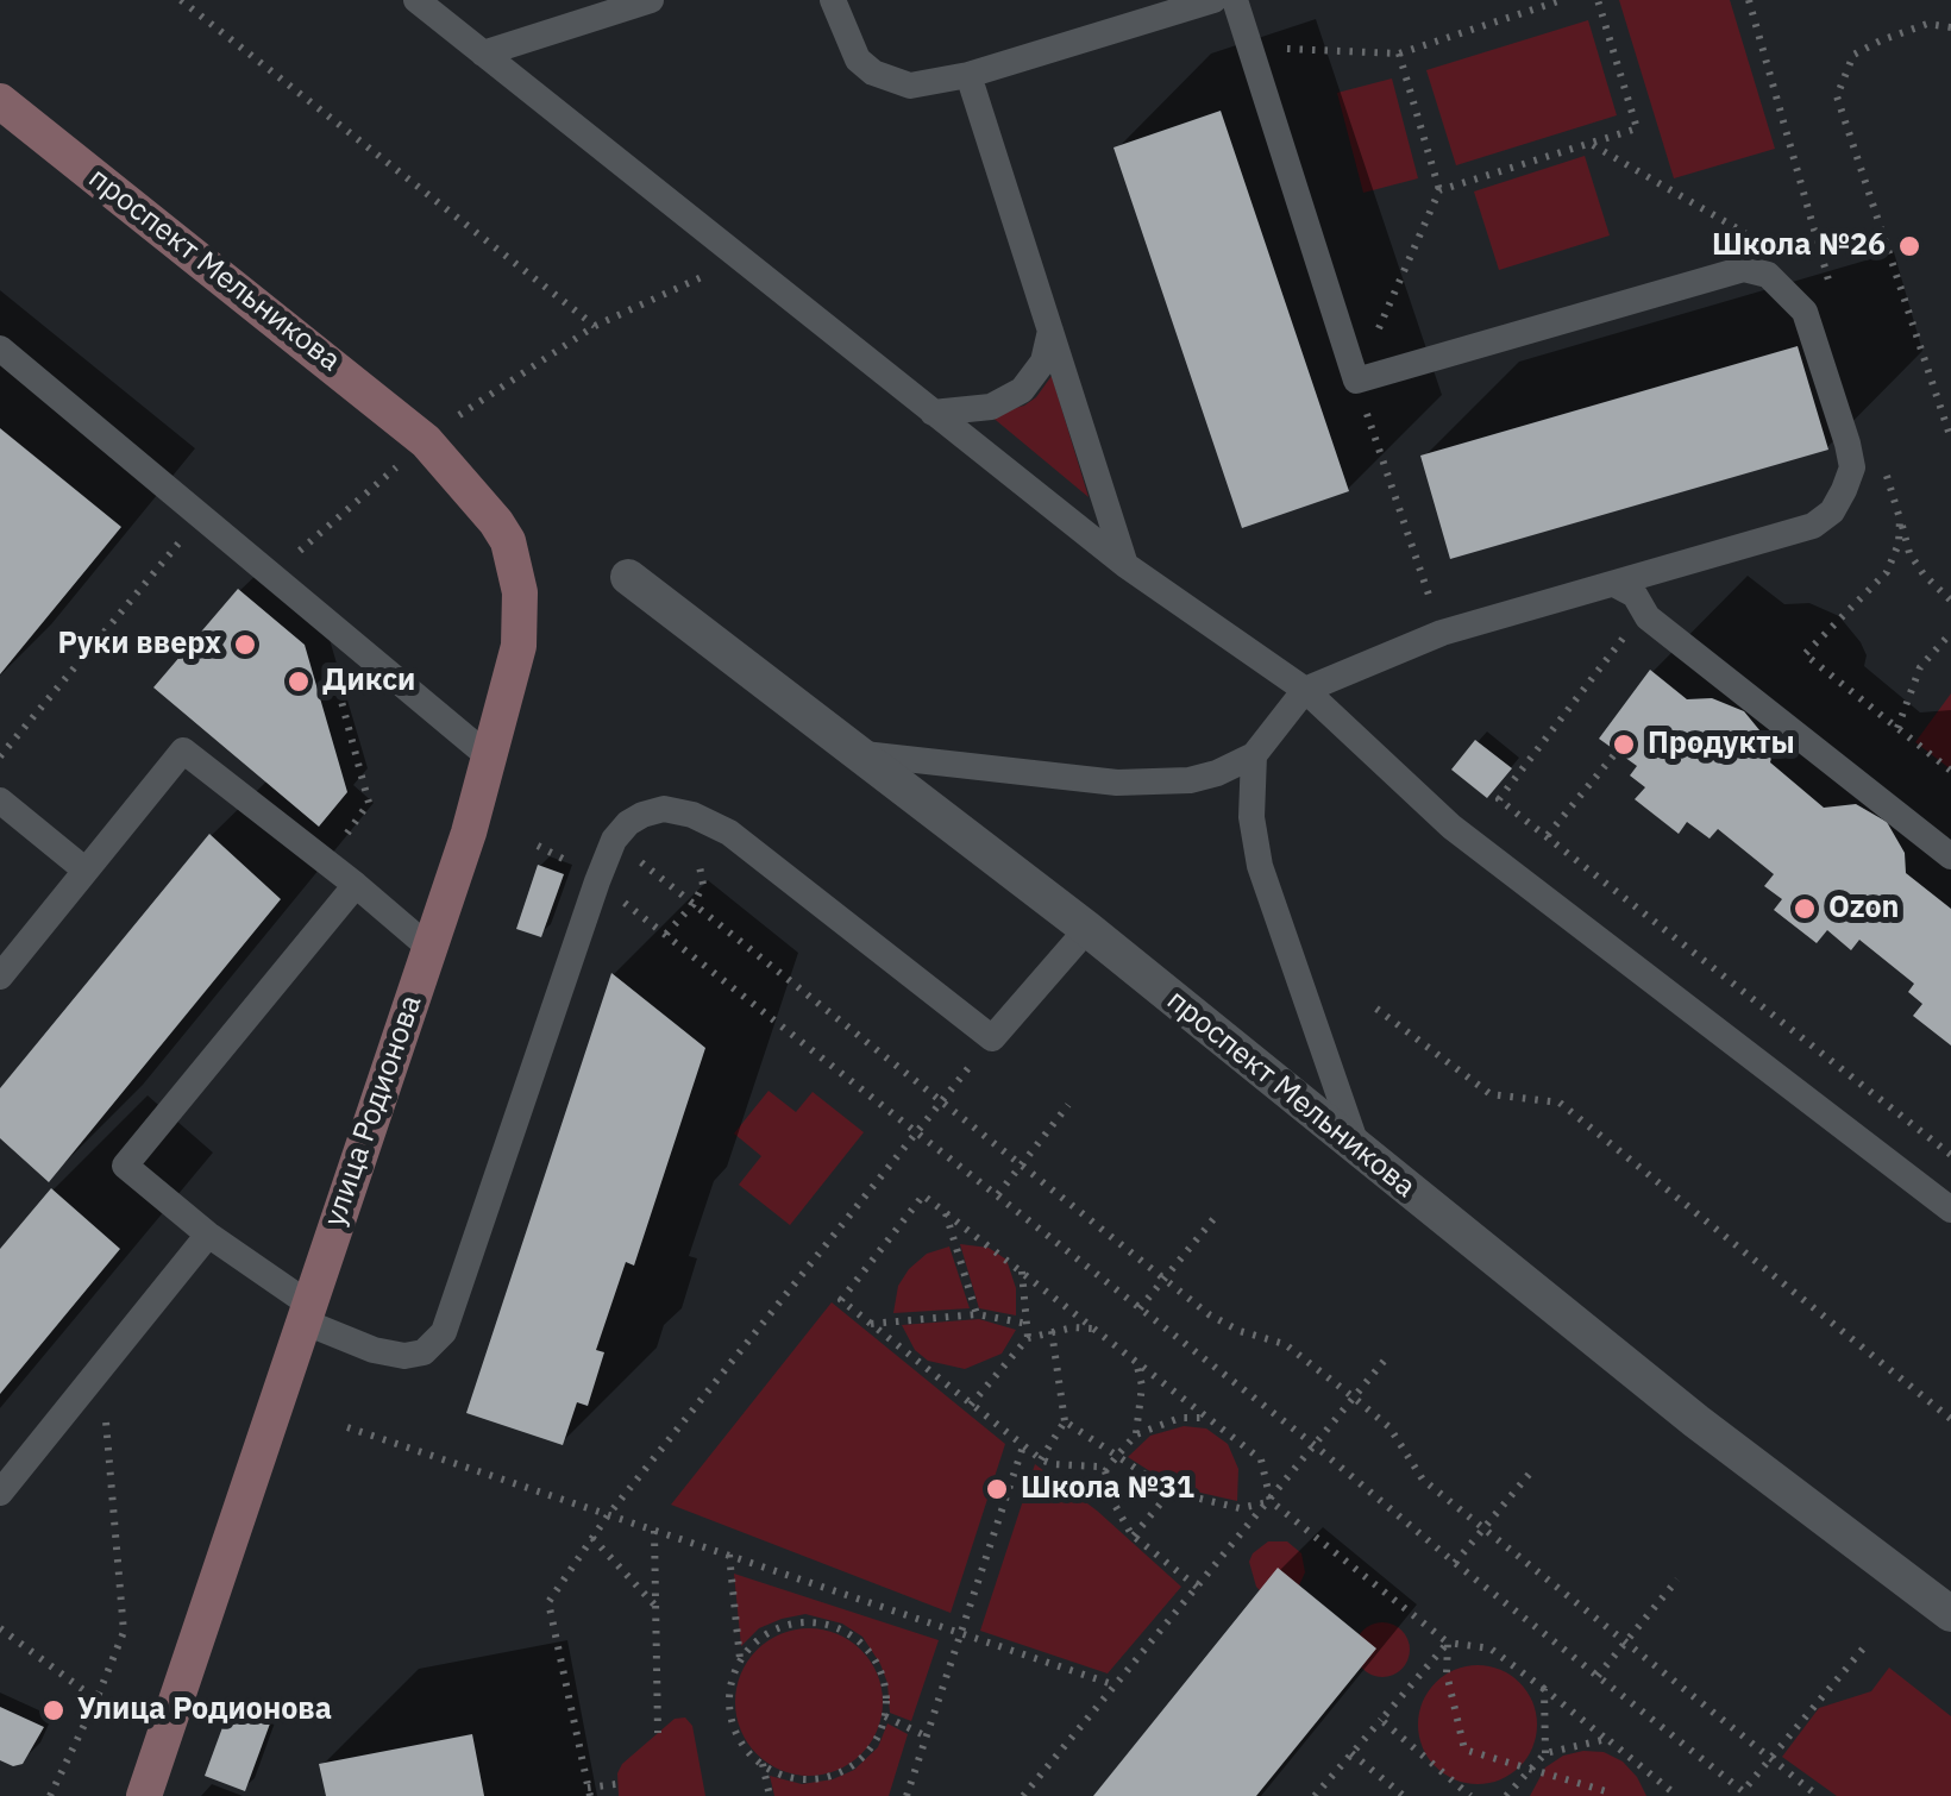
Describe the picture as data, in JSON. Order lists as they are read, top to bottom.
{
  "streets": {
    "street": ["проспект Мельникова", "улица Родионова"]
  },
  "crossings": [
    ["проспект Мельникова", "улица Родионова"]
  ],
  "places": [
    "Школа №26",
    "Руки вверх",
    "Дикси",
    "Продукты",
    "Ozon",
    "Школа №31",
    "Улица Родионова"
  ]
}
